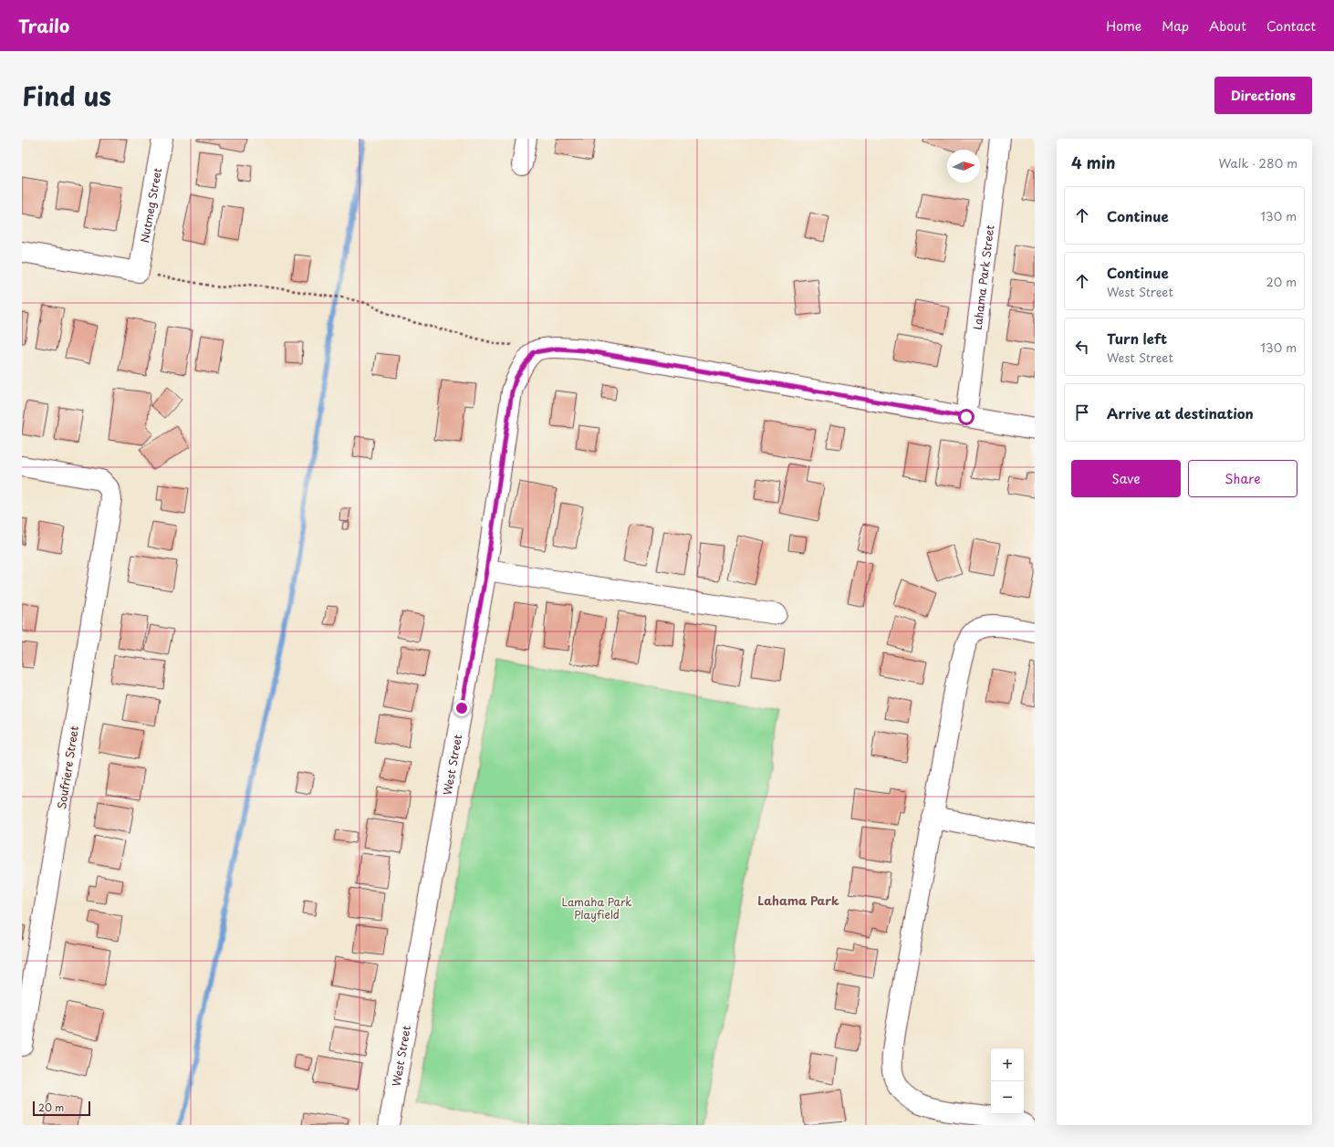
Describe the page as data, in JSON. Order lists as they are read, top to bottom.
{
  "streets": {
    "street": [
      "Nutmeg Street",
      "Lahama Park Street",
      "West Street",
      "Soufriere Street"
    ]
  },
  "districts": ["Lahama Park"],
  "parks": ["Lamaha Park Playfield"],
  "scale_bar": "20 m",
  "north": "right",
  "page": {
    "header": "Trailo",
    "nav": [
      "Home",
      "Map",
      "About",
      "Contact"
    ],
    "title": "Find us",
    "buttons": [
      "Directions",
      ["Save", "Share"]
    ],
    "heading": ["4 min", "Walk · 280 m"],
    "list": [
      ["Continue", "130 m"],
      ["Continue", "West Street", "20 m"],
      ["Turn left", "West Street", "130 m"],
      "Arrive at destination"
    ],
    "map_buttons": ["+", "−"],
    "scale": "20 m"
  }
}
